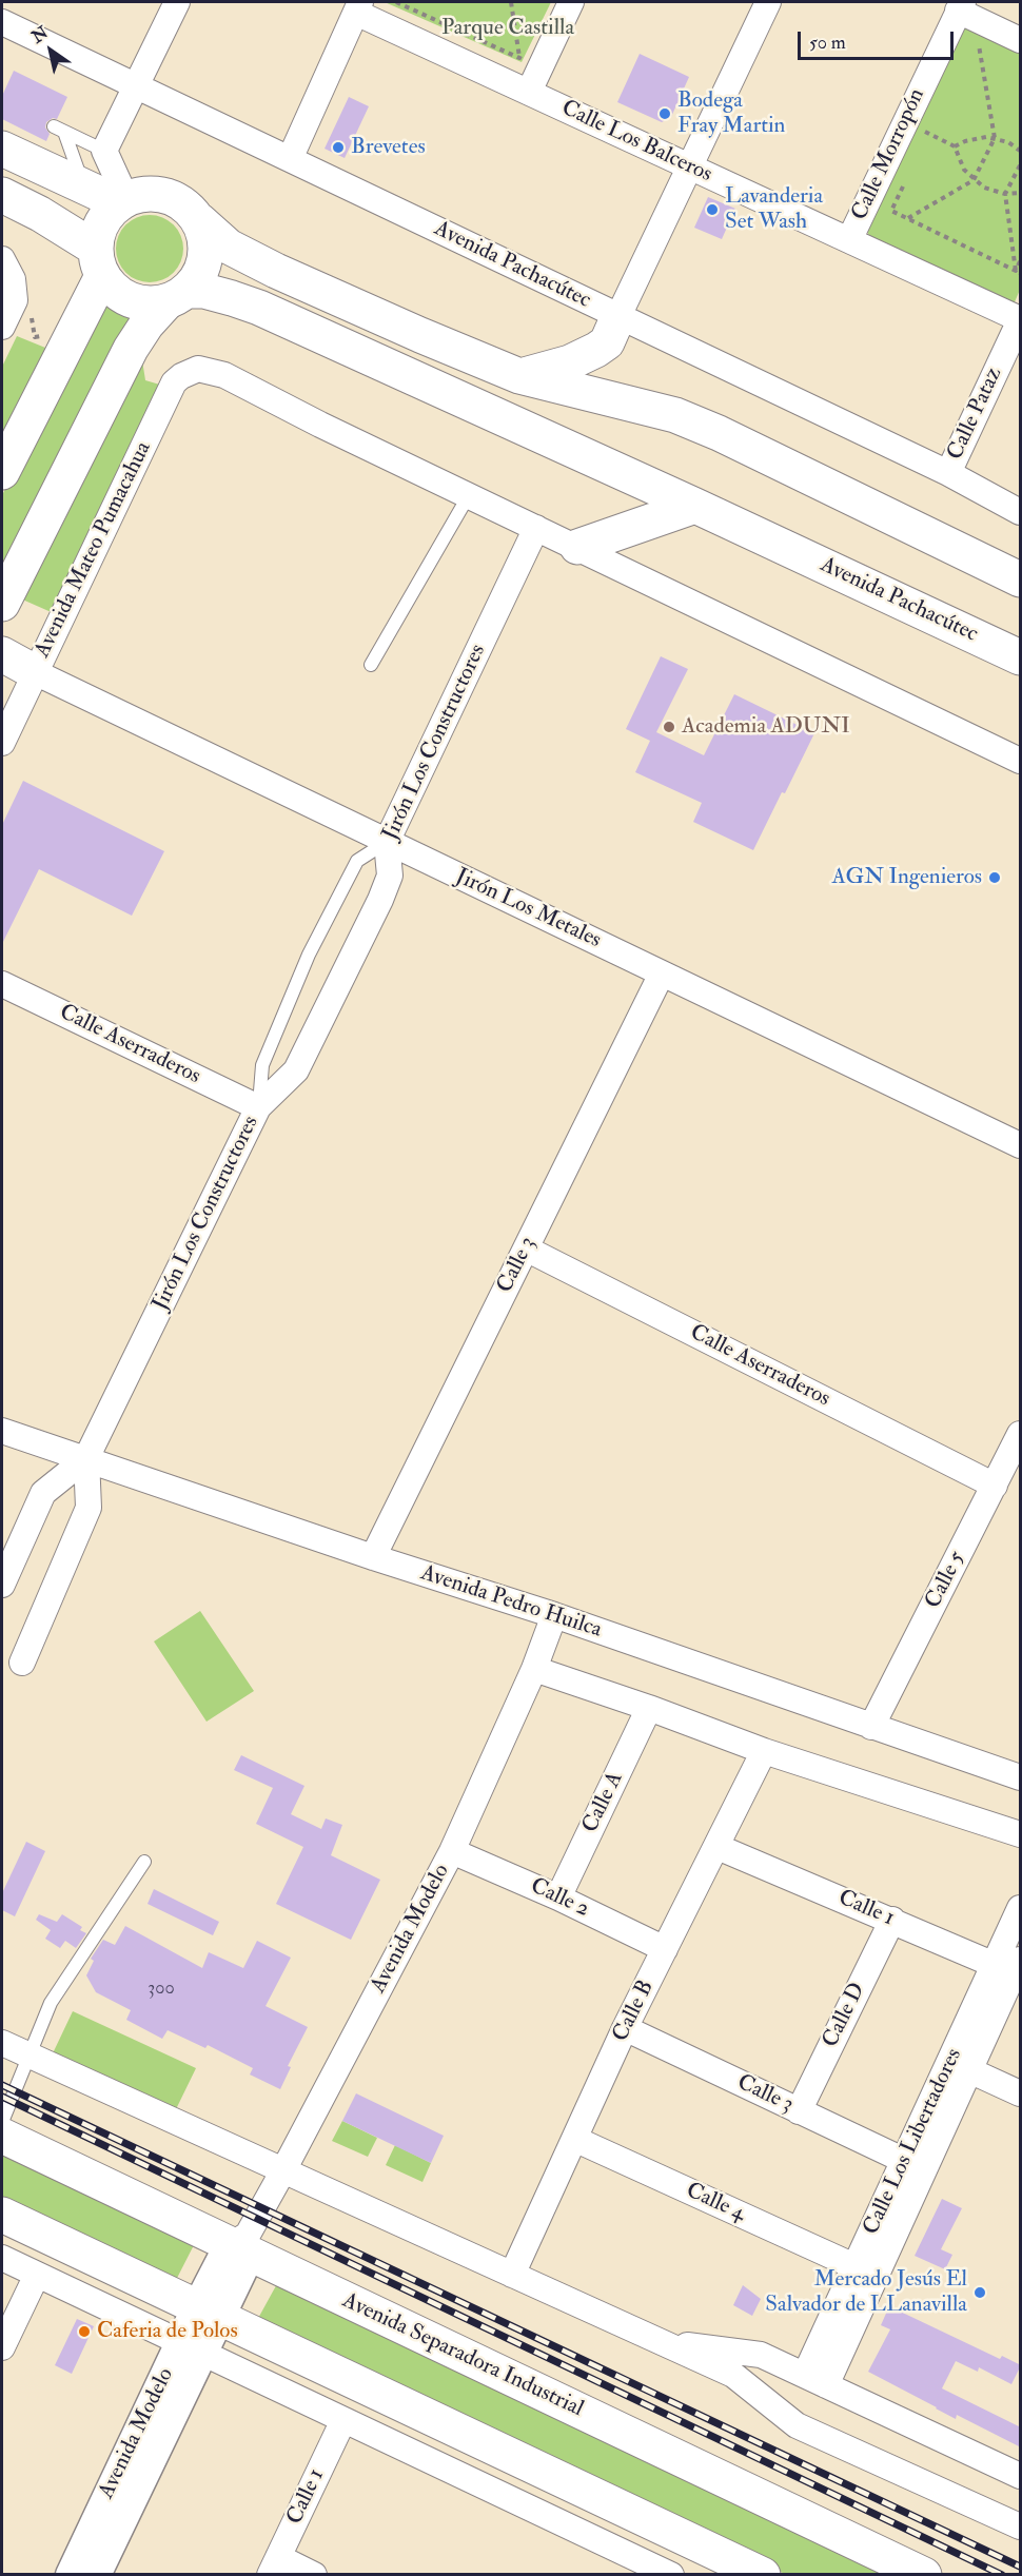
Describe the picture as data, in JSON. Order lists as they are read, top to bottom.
{
  "streets": {
    "main road": ["Avenida Pachacútec", "Avenida Separadora Industrial"],
    "street": [
      "Calle Los Balceros",
      "Calle Morropón",
      "Calle Pataz",
      "Avenida Mateo Pumacahua",
      "Jirón Los Constructores",
      "Jirón Los Metales",
      "Calle Aserraderos",
      "Calle 3",
      "Calle 5",
      "Avenida Pedro Huilca",
      "Calle A",
      "Calle 2",
      "Calle 1",
      "Avenida Modelo",
      "Calle B",
      "Calle D",
      "Calle Los Libertadores",
      "Calle 4"
    ]
  },
  "crossings": [
    ["Calle Los Balceros", "Calle Morropón"],
    ["Calle Los Balceros", "Calle Pataz"],
    ["Avenida Pachacútec", "Calle Pataz"],
    ["Avenida Mateo Pumacahua", "Jirón Los Metales"],
    ["Jirón Los Constructores", "Jirón Los Metales"],
    ["Jirón Los Constructores", "Calle Aserraderos"],
    ["Jirón Los Constructores", "Avenida Pedro Huilca"],
    ["Jirón Los Metales", "Calle 3"],
    ["Calle Aserraderos", "Calle 3"],
    ["Calle Aserraderos", "Calle 5"],
    ["Calle 3", "Avenida Pedro Huilca"],
    ["Calle 3", "Calle B"],
    ["Calle 3", "Calle D"],
    ["Calle 3", "Calle Los Libertadores"],
    ["Calle 5", "Avenida Pedro Huilca"],
    ["Avenida Pedro Huilca", "Avenida Modelo"],
    ["Calle A", "Calle 2"],
    ["Calle 2", "Avenida Modelo"],
    ["Calle 2", "Calle B"],
    ["Calle 1", "Calle B"],
    ["Calle 1", "Calle D"],
    ["Calle 1", "Calle Los Libertadores"],
    ["Avenida Modelo", "Avenida Separadora Industrial"],
    ["Calle B", "Calle 4"],
    ["Calle Los Libertadores", "Calle 4"]
  ],
  "parks": ["Parque Castilla"],
  "places": [
    "Bodega Fray Martin",
    "Brevetes",
    "Lavanderia Set Wash",
    "Academia ADUNI",
    "AGN Ingenieros",
    "Mercado Jesús El Salvador de LLanavilla",
    "Caferia de Polos"
  ],
  "house_numbers": ["300"],
  "scale_bar": "50 m",
  "north": "top left"
}
